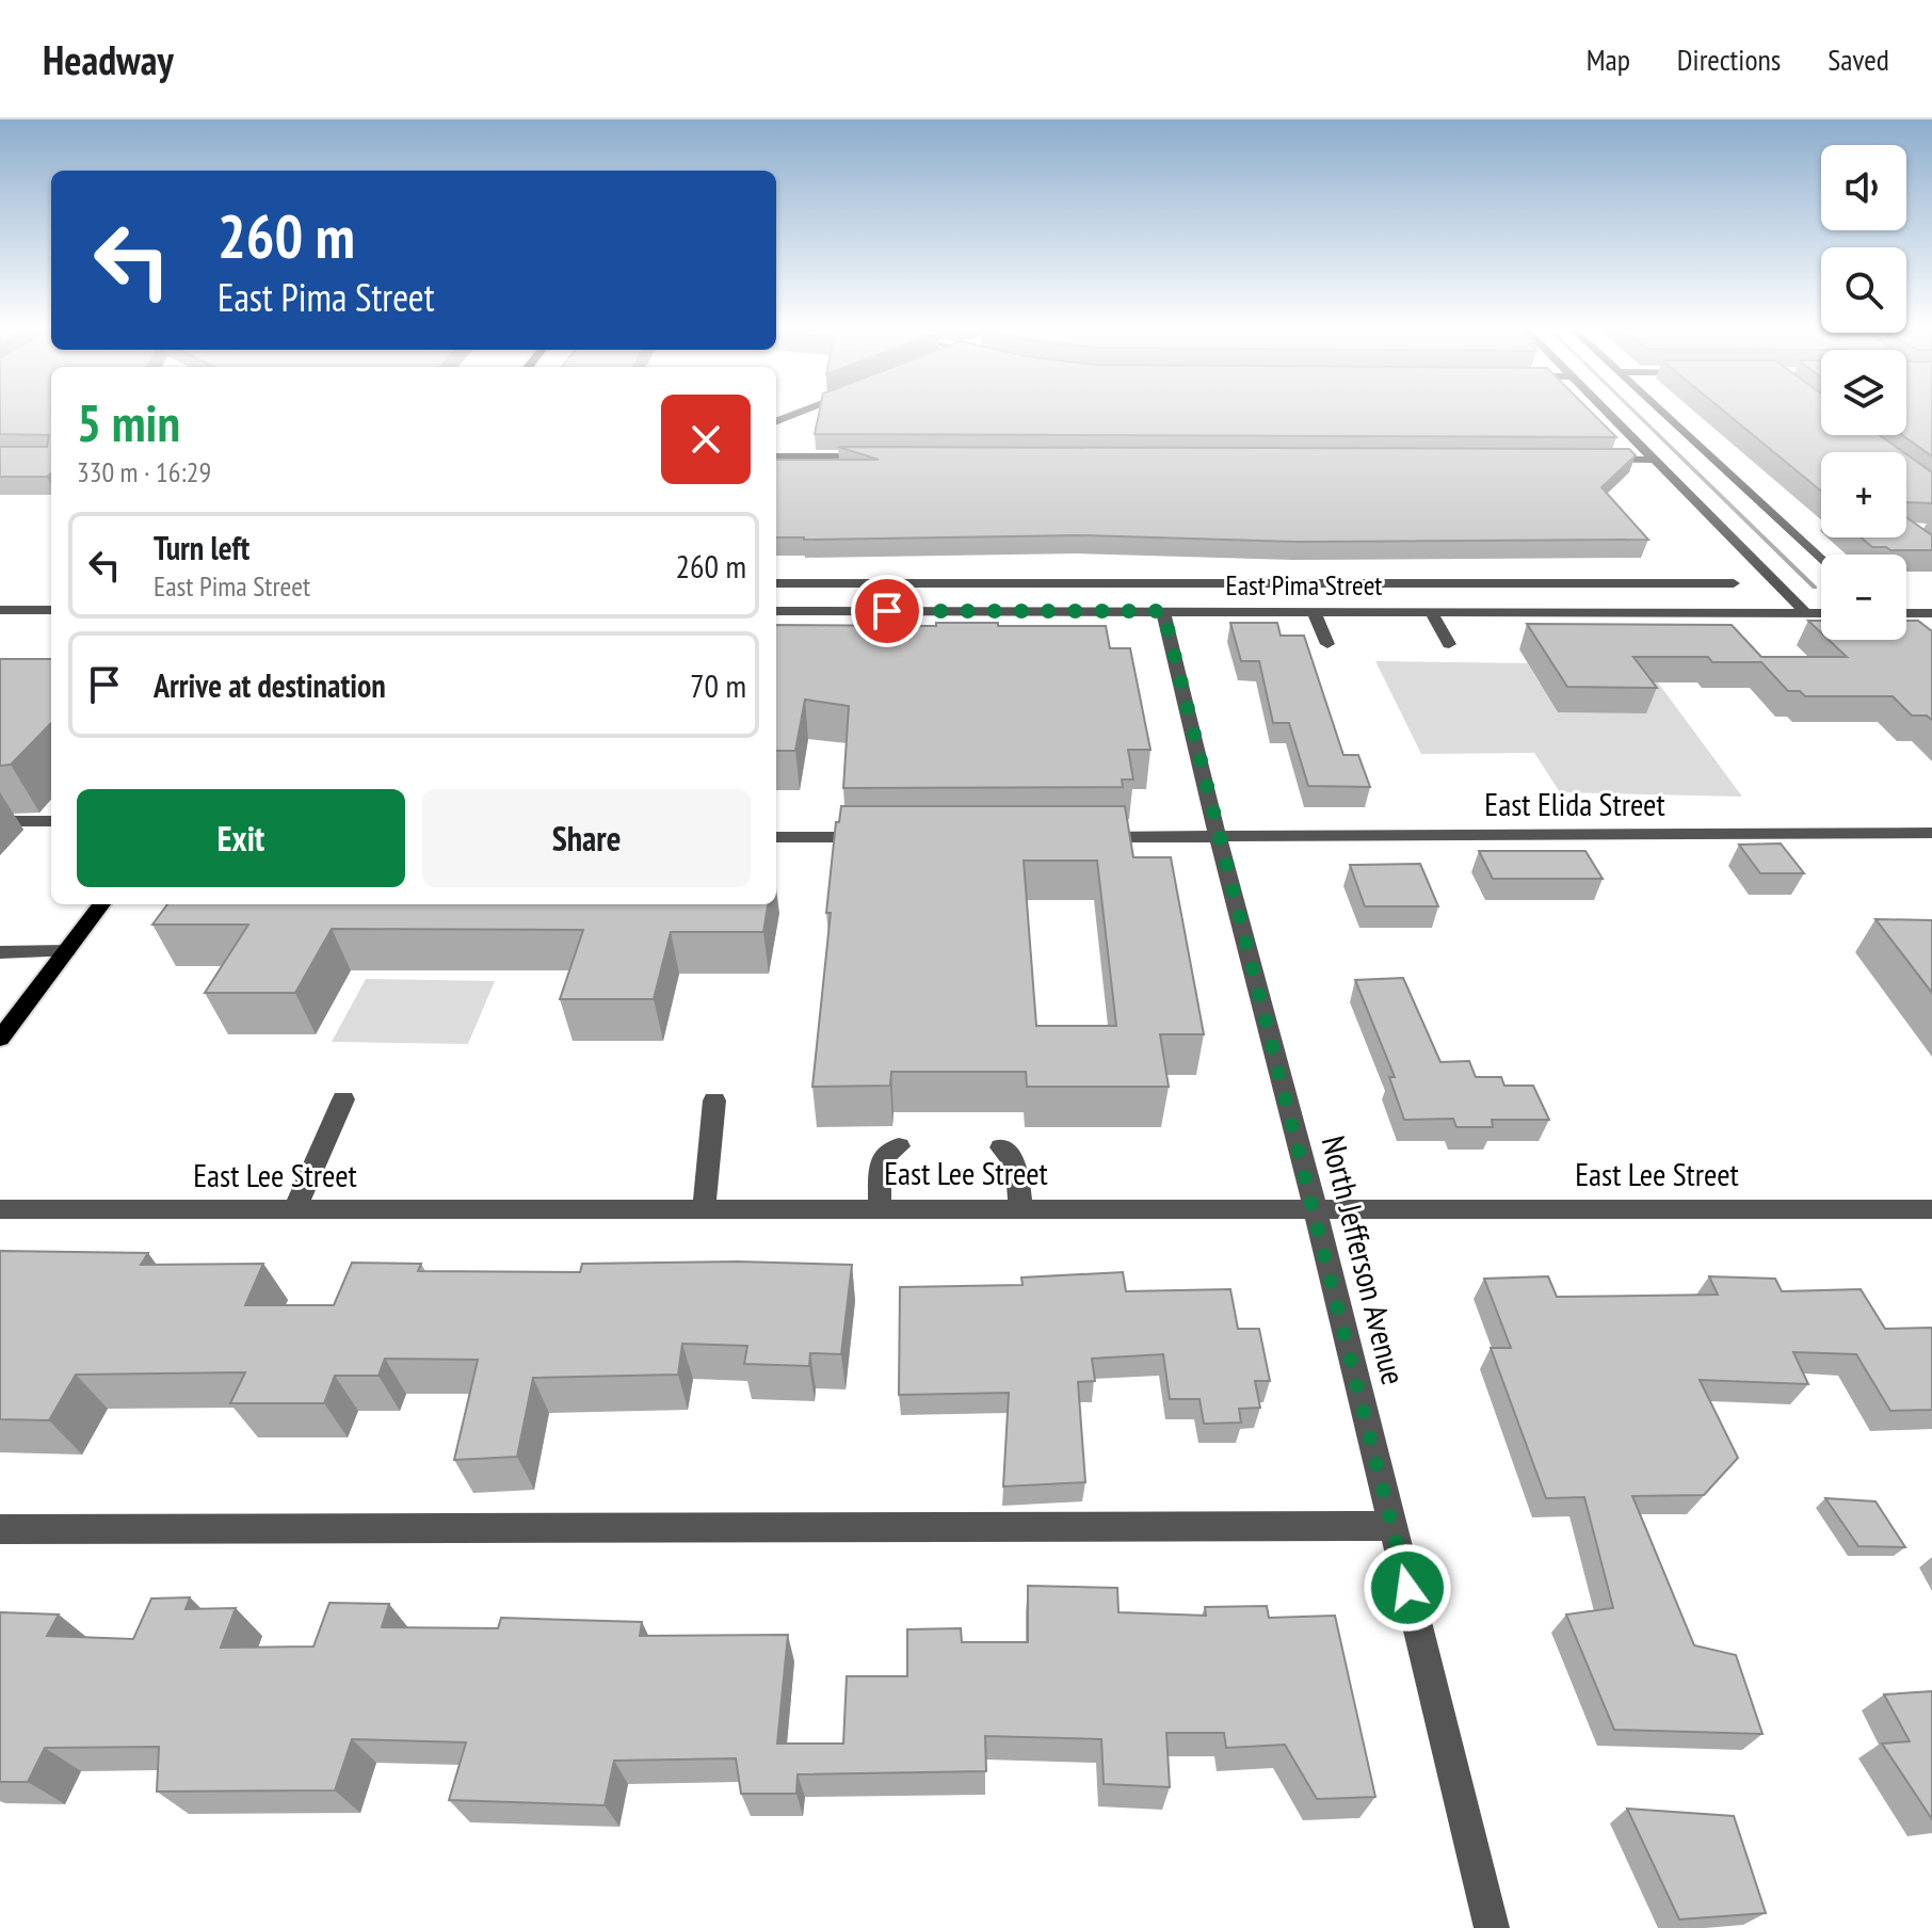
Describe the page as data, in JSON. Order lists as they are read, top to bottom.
{
  "streets": {
    "street": [
      "East Pima Street",
      "East Elida Street",
      "East Lee Street",
      "North Jefferson Avenue"
    ]
  },
  "crossings": [
    ["East Pima Street", "North Jefferson Avenue"],
    ["East Elida Street", "North Jefferson Avenue"],
    ["East Lee Street", "North Jefferson Avenue"]
  ],
  "page": {
    "header": "Headway",
    "nav": ["Map", "Directions", "Saved"],
    "map_buttons": ["+", "−"],
    "turn": ["260 m", "East Pima Street"],
    "heading": ["5 min", "330 m · 16:29"],
    "list": [
      {
        "name": "Turn left",
        "note": "East Pima Street",
        "value": "260 m"
      },
      {
        "name": "Arrive at destination",
        "value": "70 m"
      }
    ],
    "buttons": ["Exit", "Share"]
  }
}
